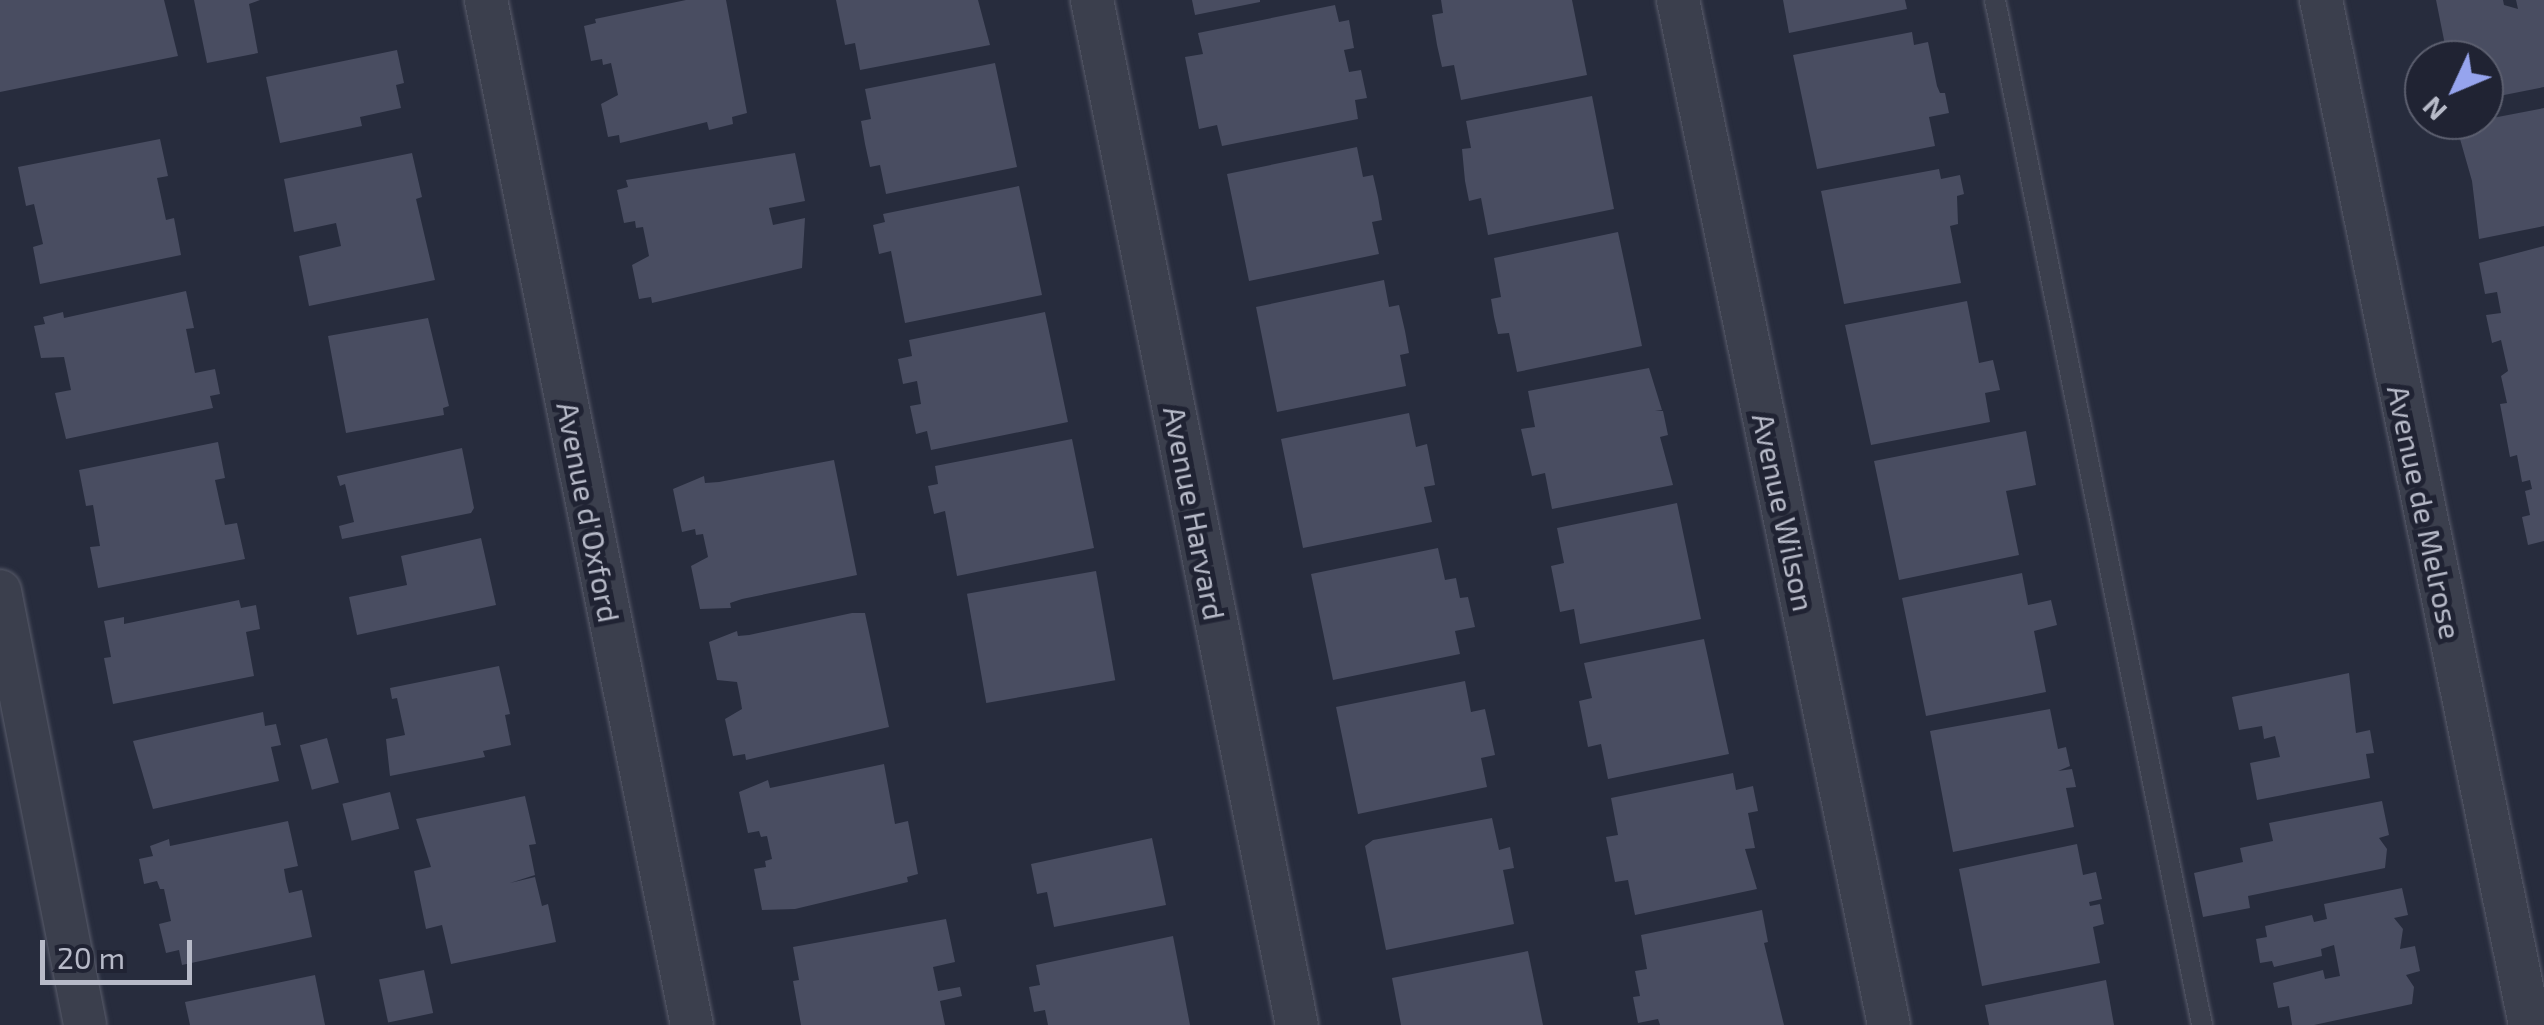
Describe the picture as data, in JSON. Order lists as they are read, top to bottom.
{
  "streets": {
    "street": [
      "Avenue d'Oxford",
      "Avenue Wilson",
      "Avenue de Melrose",
      "Avenue Harvard"
    ]
  },
  "scale_bar": "20 m",
  "north": "bottom left"
}
